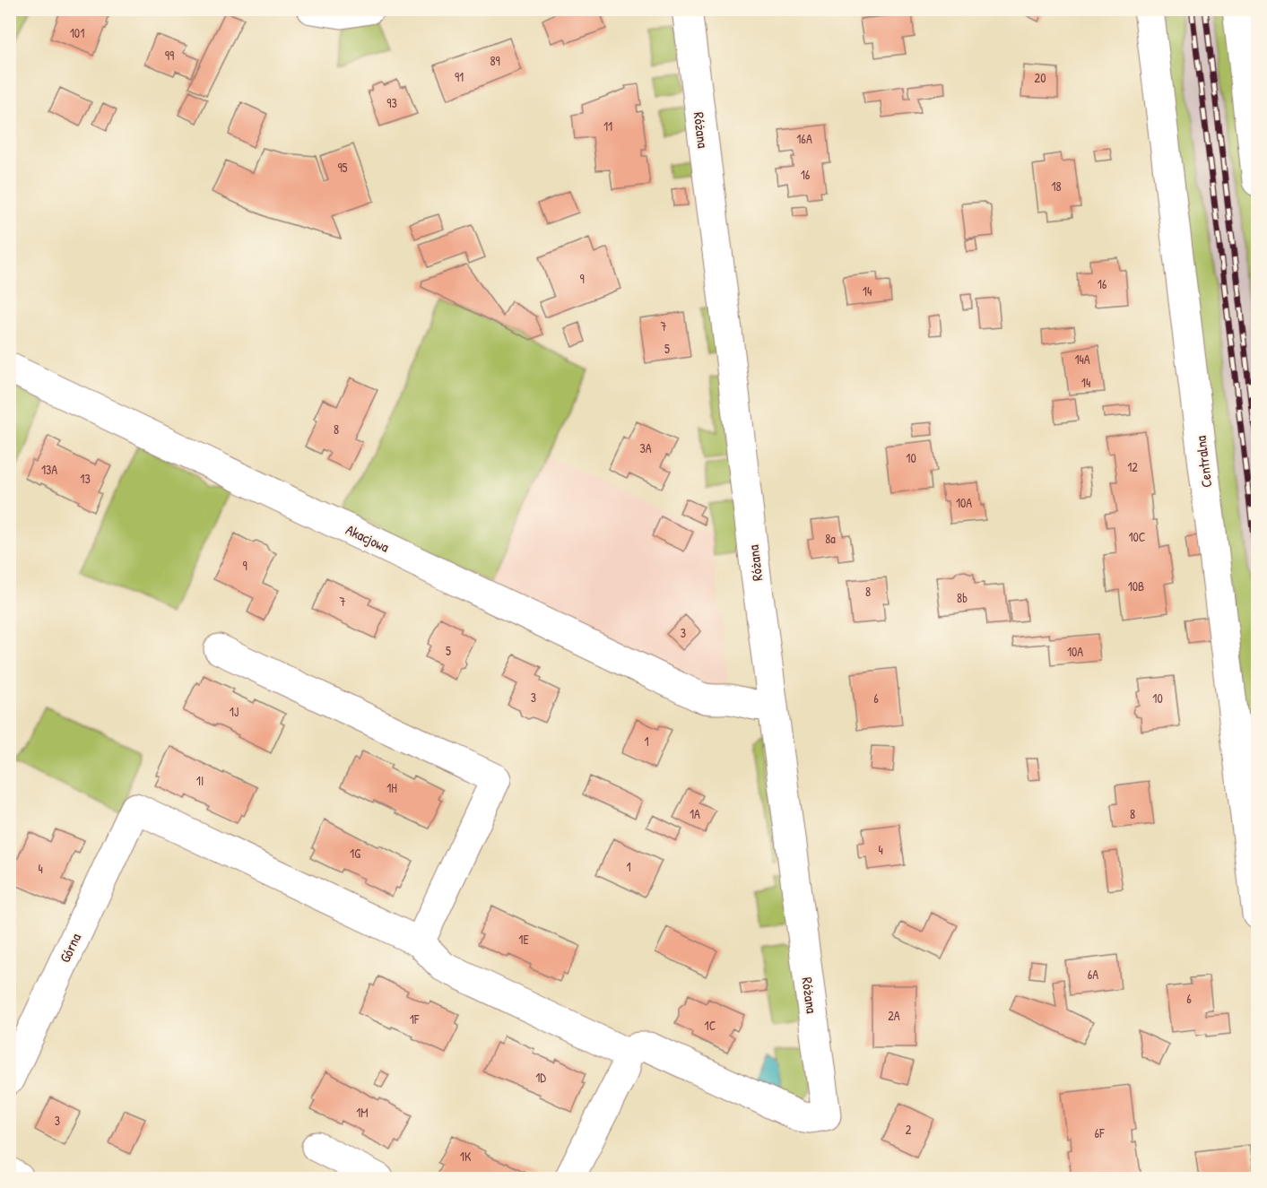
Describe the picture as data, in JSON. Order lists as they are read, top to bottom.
{
  "streets": {
    "street": [
      "Różana",
      "Centralna",
      "Akacjowa",
      "Górna"
    ]
  },
  "crossings": [
    ["Różana", "Akacjowa"]
  ],
  "house_numbers": [
    "101",
    "99",
    "89",
    "91",
    "20",
    "93",
    "11",
    "16A",
    "95",
    "16",
    "18",
    "9",
    "16",
    "14",
    "7",
    "5",
    "14A",
    "14",
    "8",
    "3A",
    "10",
    "12",
    "13A",
    "13",
    "10A",
    "10C",
    "8a",
    "9",
    "10B",
    "8",
    "8b",
    "7",
    "3",
    "5",
    "10A",
    "3",
    "6",
    "10",
    "1J",
    "1",
    "1I",
    "1H",
    "1A",
    "8",
    "4",
    "1G",
    "1",
    "4",
    "1E",
    "6A",
    "6",
    "2A",
    "1F",
    "1C",
    "1D",
    "1M",
    "3",
    "2",
    "6F",
    "1K"
  ]
}
